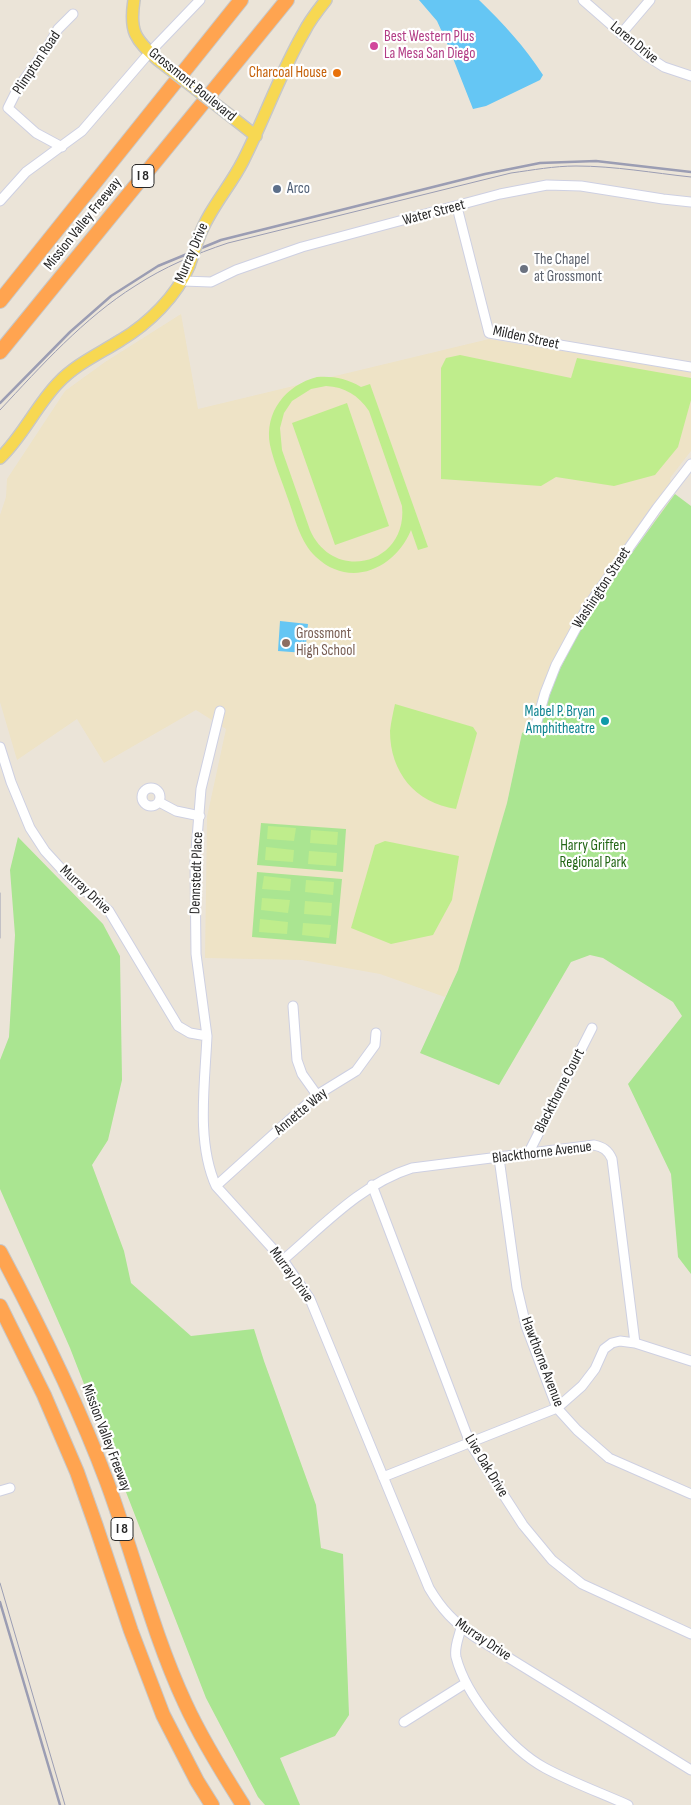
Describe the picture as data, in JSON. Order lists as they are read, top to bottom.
{
  "streets": {
    "highway": ["I 8", "Mission Valley Freeway"],
    "main road": ["Grossmont Boulevard", "Murray Drive"],
    "street": [
      "Loren Drive",
      "Plimpton Road",
      "Water Street",
      "Milden Street",
      "Washington Street",
      "Dennstedt Place",
      "Blackthorne Court",
      "Annette Way",
      "Blackthorne Avenue",
      "Hawthorne Avenue",
      "Live Oak Drive"
    ]
  },
  "crossings": [
    ["Grossmont Boulevard", "Murray Drive"],
    ["Water Street", "Murray Drive"],
    ["Water Street", "Milden Street"],
    ["Murray Drive", "Dennstedt Place"],
    ["Murray Drive", "Annette Way"],
    ["Murray Drive", "Blackthorne Avenue"],
    ["Blackthorne Court", "Blackthorne Avenue"],
    ["Blackthorne Avenue", "Hawthorne Avenue"],
    ["Blackthorne Avenue", "Live Oak Drive"]
  ],
  "parks": ["Harry Griffen Regional Park"],
  "places": [
    "Best Western Plus La Mesa San Diego",
    "Charcoal House",
    "Arco",
    "The Chapel at Grossmont",
    "Grossmont High School",
    "Mabel P. Bryan Amphitheatre"
  ]
}
